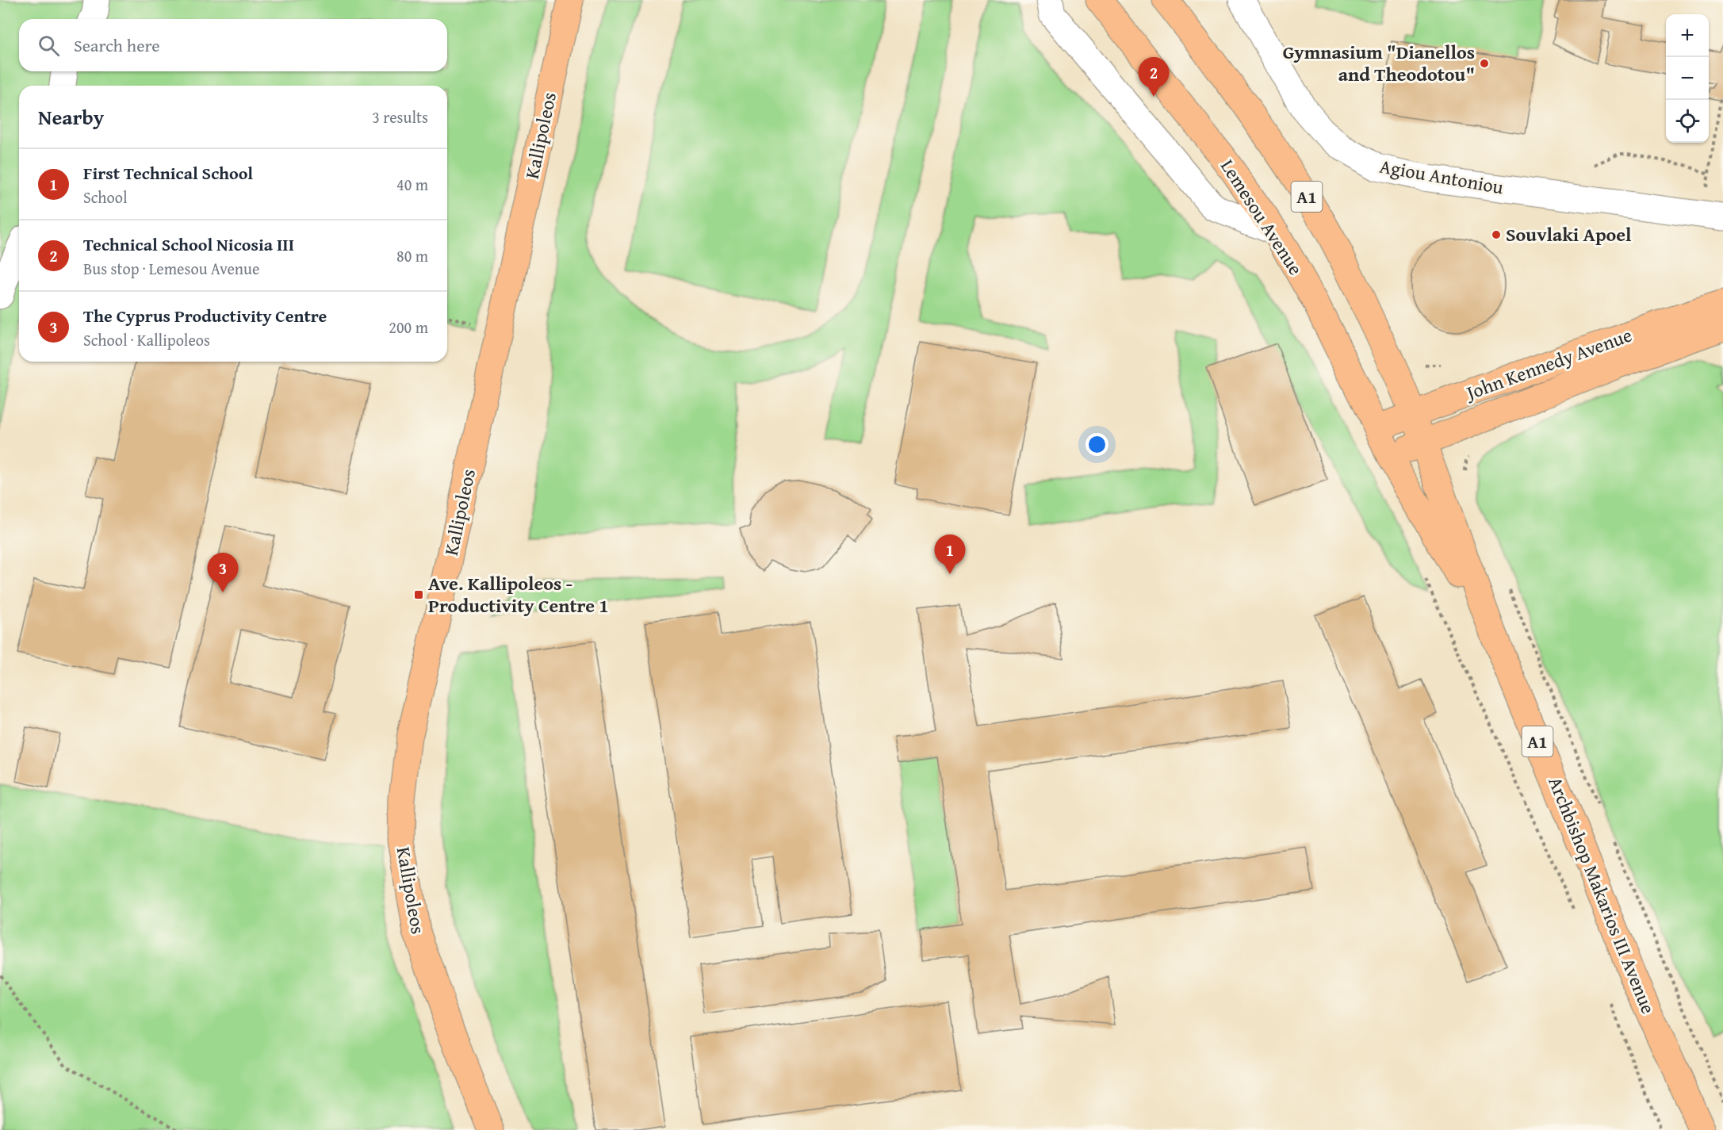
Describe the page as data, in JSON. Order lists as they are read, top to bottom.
{
  "streets": {
    "main road": [
      "Kallipoleos",
      "A1",
      "Lemesou Avenue",
      "John Kennedy Avenue",
      "Archbishop Makarios III Avenue"
    ],
    "street": ["Agiou Antoniou"]
  },
  "crossings": [
    ["A1", "John Kennedy Avenue"],
    ["A1", "Archbishop Makarios III Avenue"],
    ["Lemesou Avenue", "John Kennedy Avenue"],
    ["Lemesou Avenue", "Archbishop Makarios III Avenue"],
    ["John Kennedy Avenue", "Archbishop Makarios III Avenue"]
  ],
  "places": {
    "other": ["Gymnasium \"Dianellos and Theodotou\"", "Souvlaki Apoel"],
    "transit": ["Ave. Kallipoleos - Productivity Centre 1"]
  },
  "page": {
    "map_buttons": ["+", "−"],
    "search": "Search here",
    "pins": ["2", "1", "3"],
    "heading": ["Nearby", "3 results"],
    "list": [
      {
        "mark": "1",
        "name": "First Technical School",
        "note": "School",
        "value": "40 m"
      },
      {
        "mark": "2",
        "name": "Technical School Nicosia III",
        "note": "Bus stop · Lemesou Avenue",
        "value": "80 m"
      },
      {
        "mark": "3",
        "name": "The Cyprus Productivity Centre",
        "note": "School · Kallipoleos",
        "value": "200 m"
      }
    ]
  }
}
